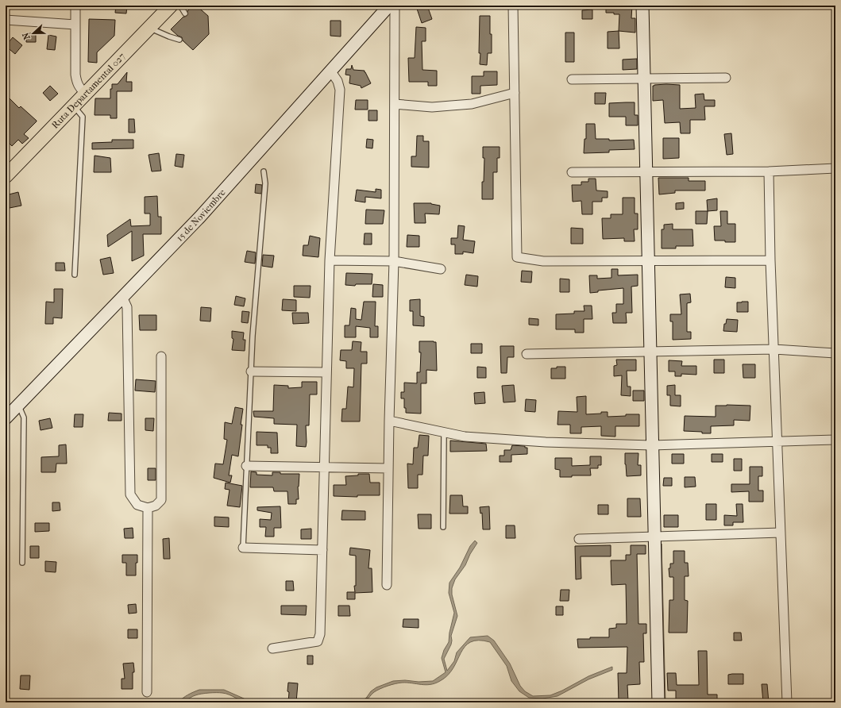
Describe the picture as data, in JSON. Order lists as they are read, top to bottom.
{
  "streets": {
    "main road": ["Ruta Departamental 027"],
    "street": ["15 de Noviembre"]
  },
  "north": "left"
}
